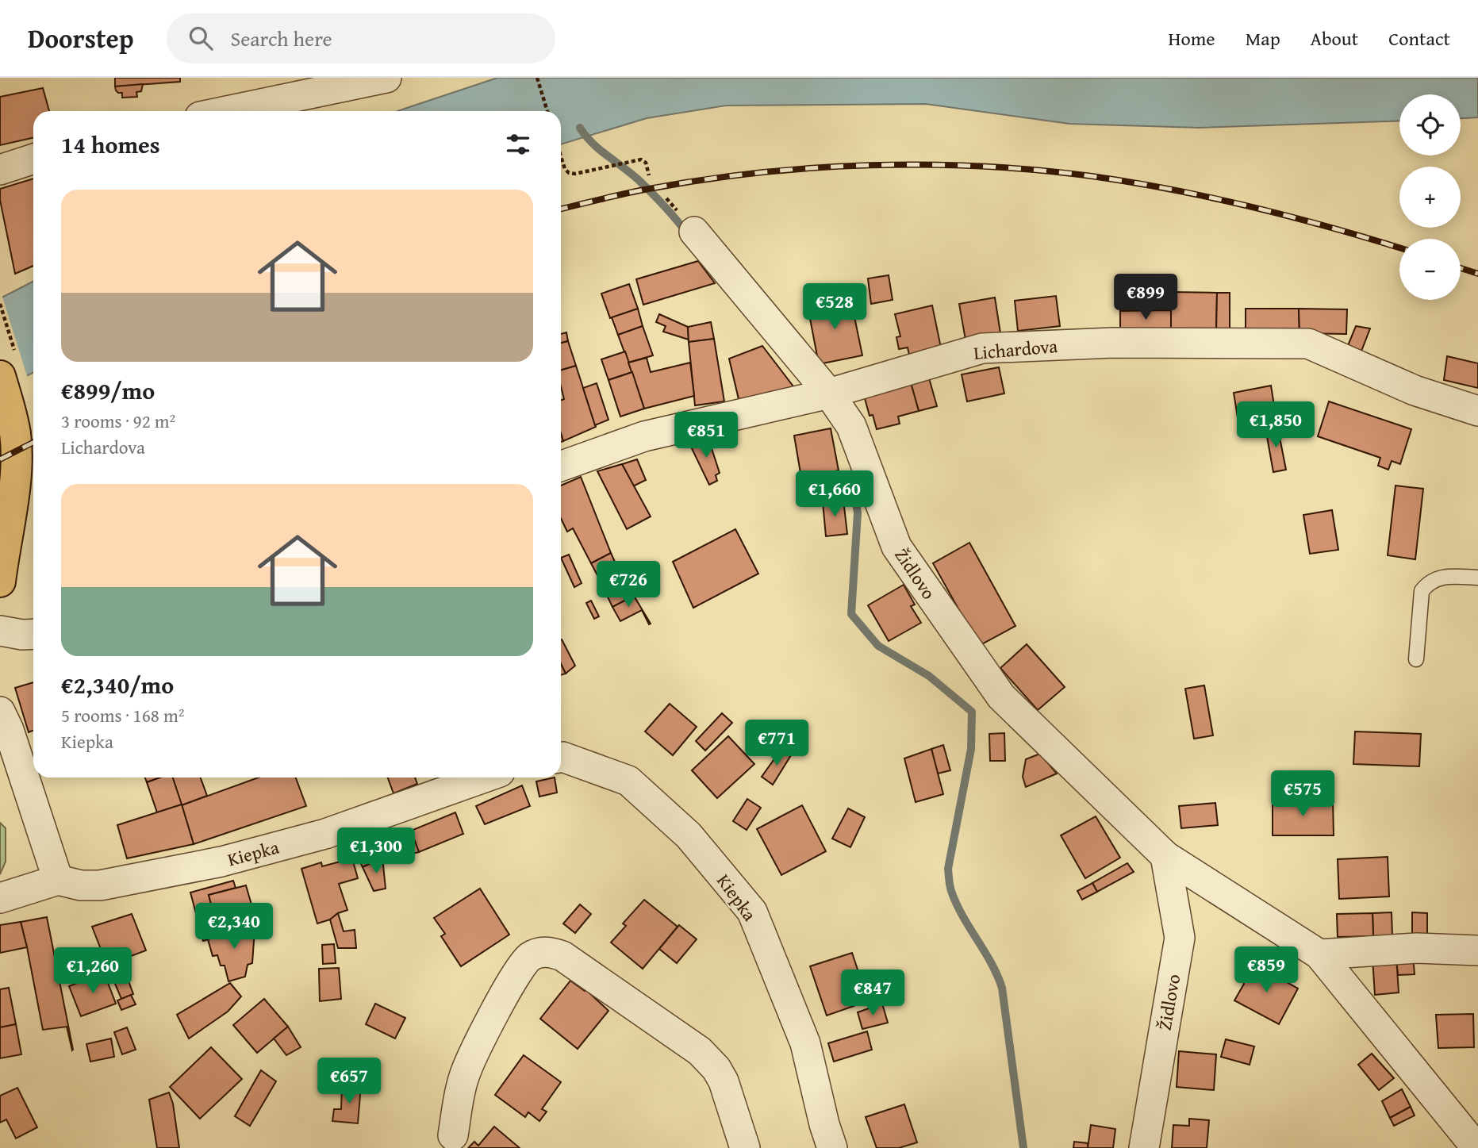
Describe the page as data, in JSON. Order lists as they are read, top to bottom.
{
  "streets": {
    "street": ["Lichardova", "Židlovo", "Kiepka"]
  },
  "crossings": [
    ["Lichardova", "Židlovo"]
  ],
  "page": {
    "header": "Doorstep",
    "search": "Search here",
    "nav": [
      "Home",
      "Map",
      "About",
      "Contact"
    ],
    "map_buttons": ["+", "−"],
    "heading": "14 homes",
    "list": [
      {
        "name": "€899/mo",
        "note": "3 rooms · 92 m² · Lichardova"
      },
      {
        "name": "€2,340/mo",
        "note": "5 rooms · 168 m² · Kiepka"
      }
    ],
    "price": [
      "€899",
      "€528",
      "€1,850",
      "€851",
      "€1,660",
      "€726",
      "€771",
      "€575",
      "€1,300",
      "€2,340",
      "€859",
      "€1,260",
      "€847",
      "€657"
    ]
  }
}
